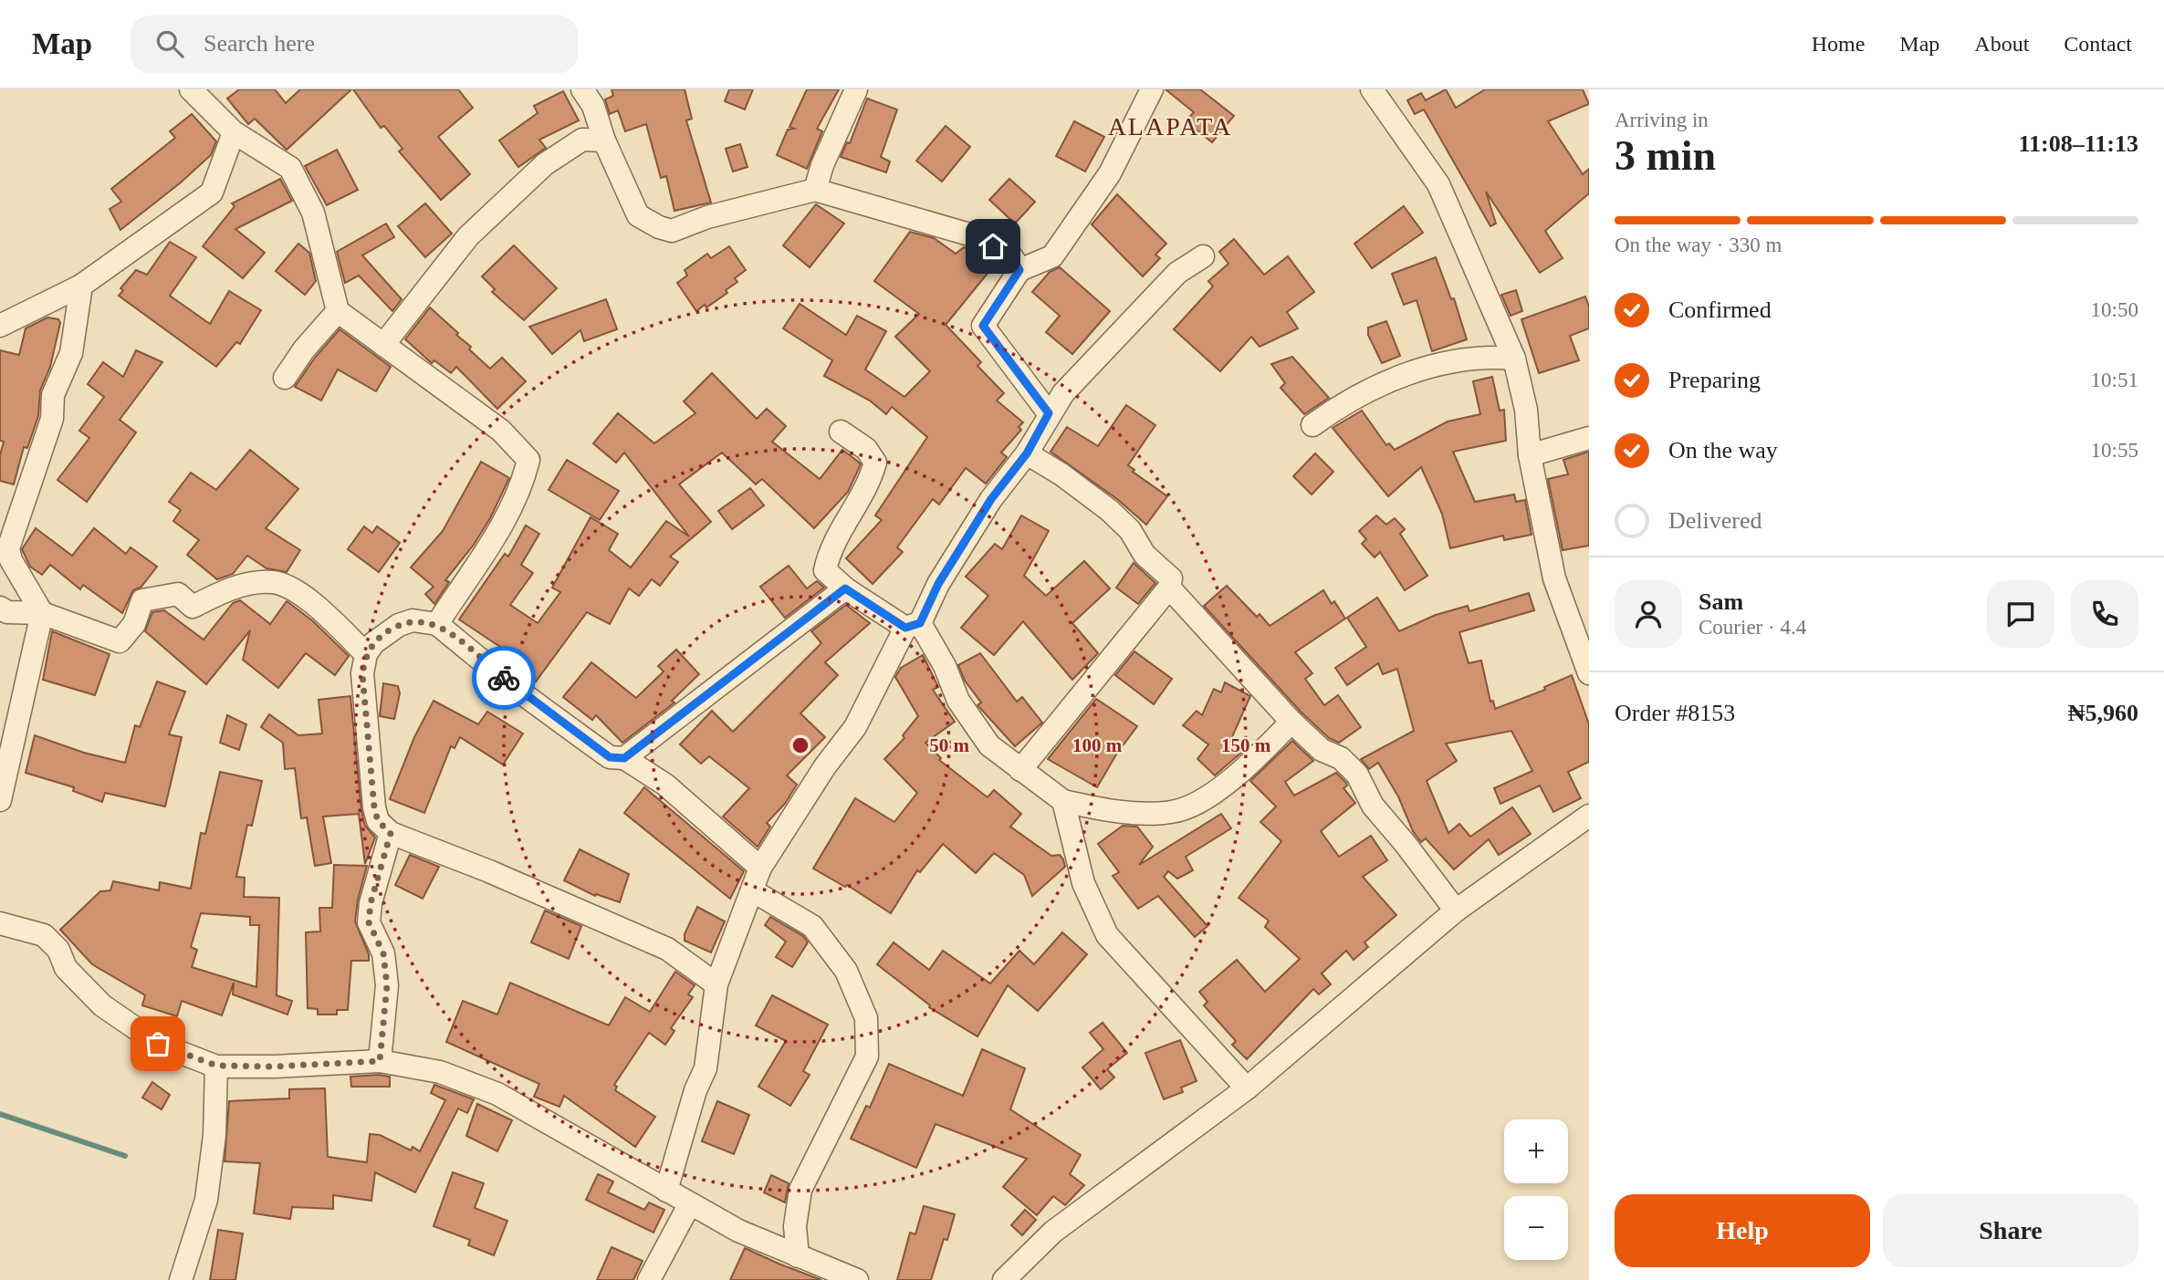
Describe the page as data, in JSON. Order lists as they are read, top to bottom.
{
  "districts": ["ALAPATA"],
  "page": {
    "header": "Map",
    "search": "Search here",
    "nav": [
      "Home",
      "Map",
      "About",
      "Contact"
    ],
    "heading": ["3 min", "Arriving in", "11:08–11:13"],
    "panel": [
      "Sam",
      "Courier · 4.4",
      "Order #8153",
      "₦5,960"
    ],
    "bar": "On the way · 330 m",
    "list": [
      ["Confirmed", "10:50"],
      ["Preparing", "10:51"],
      ["On the way", "10:55"],
      "Delivered"
    ],
    "map_buttons": ["+", "−"],
    "buttons": ["Help", "Share"]
  },
  "rings": ["50 m", "100 m", "150 m"]
}
